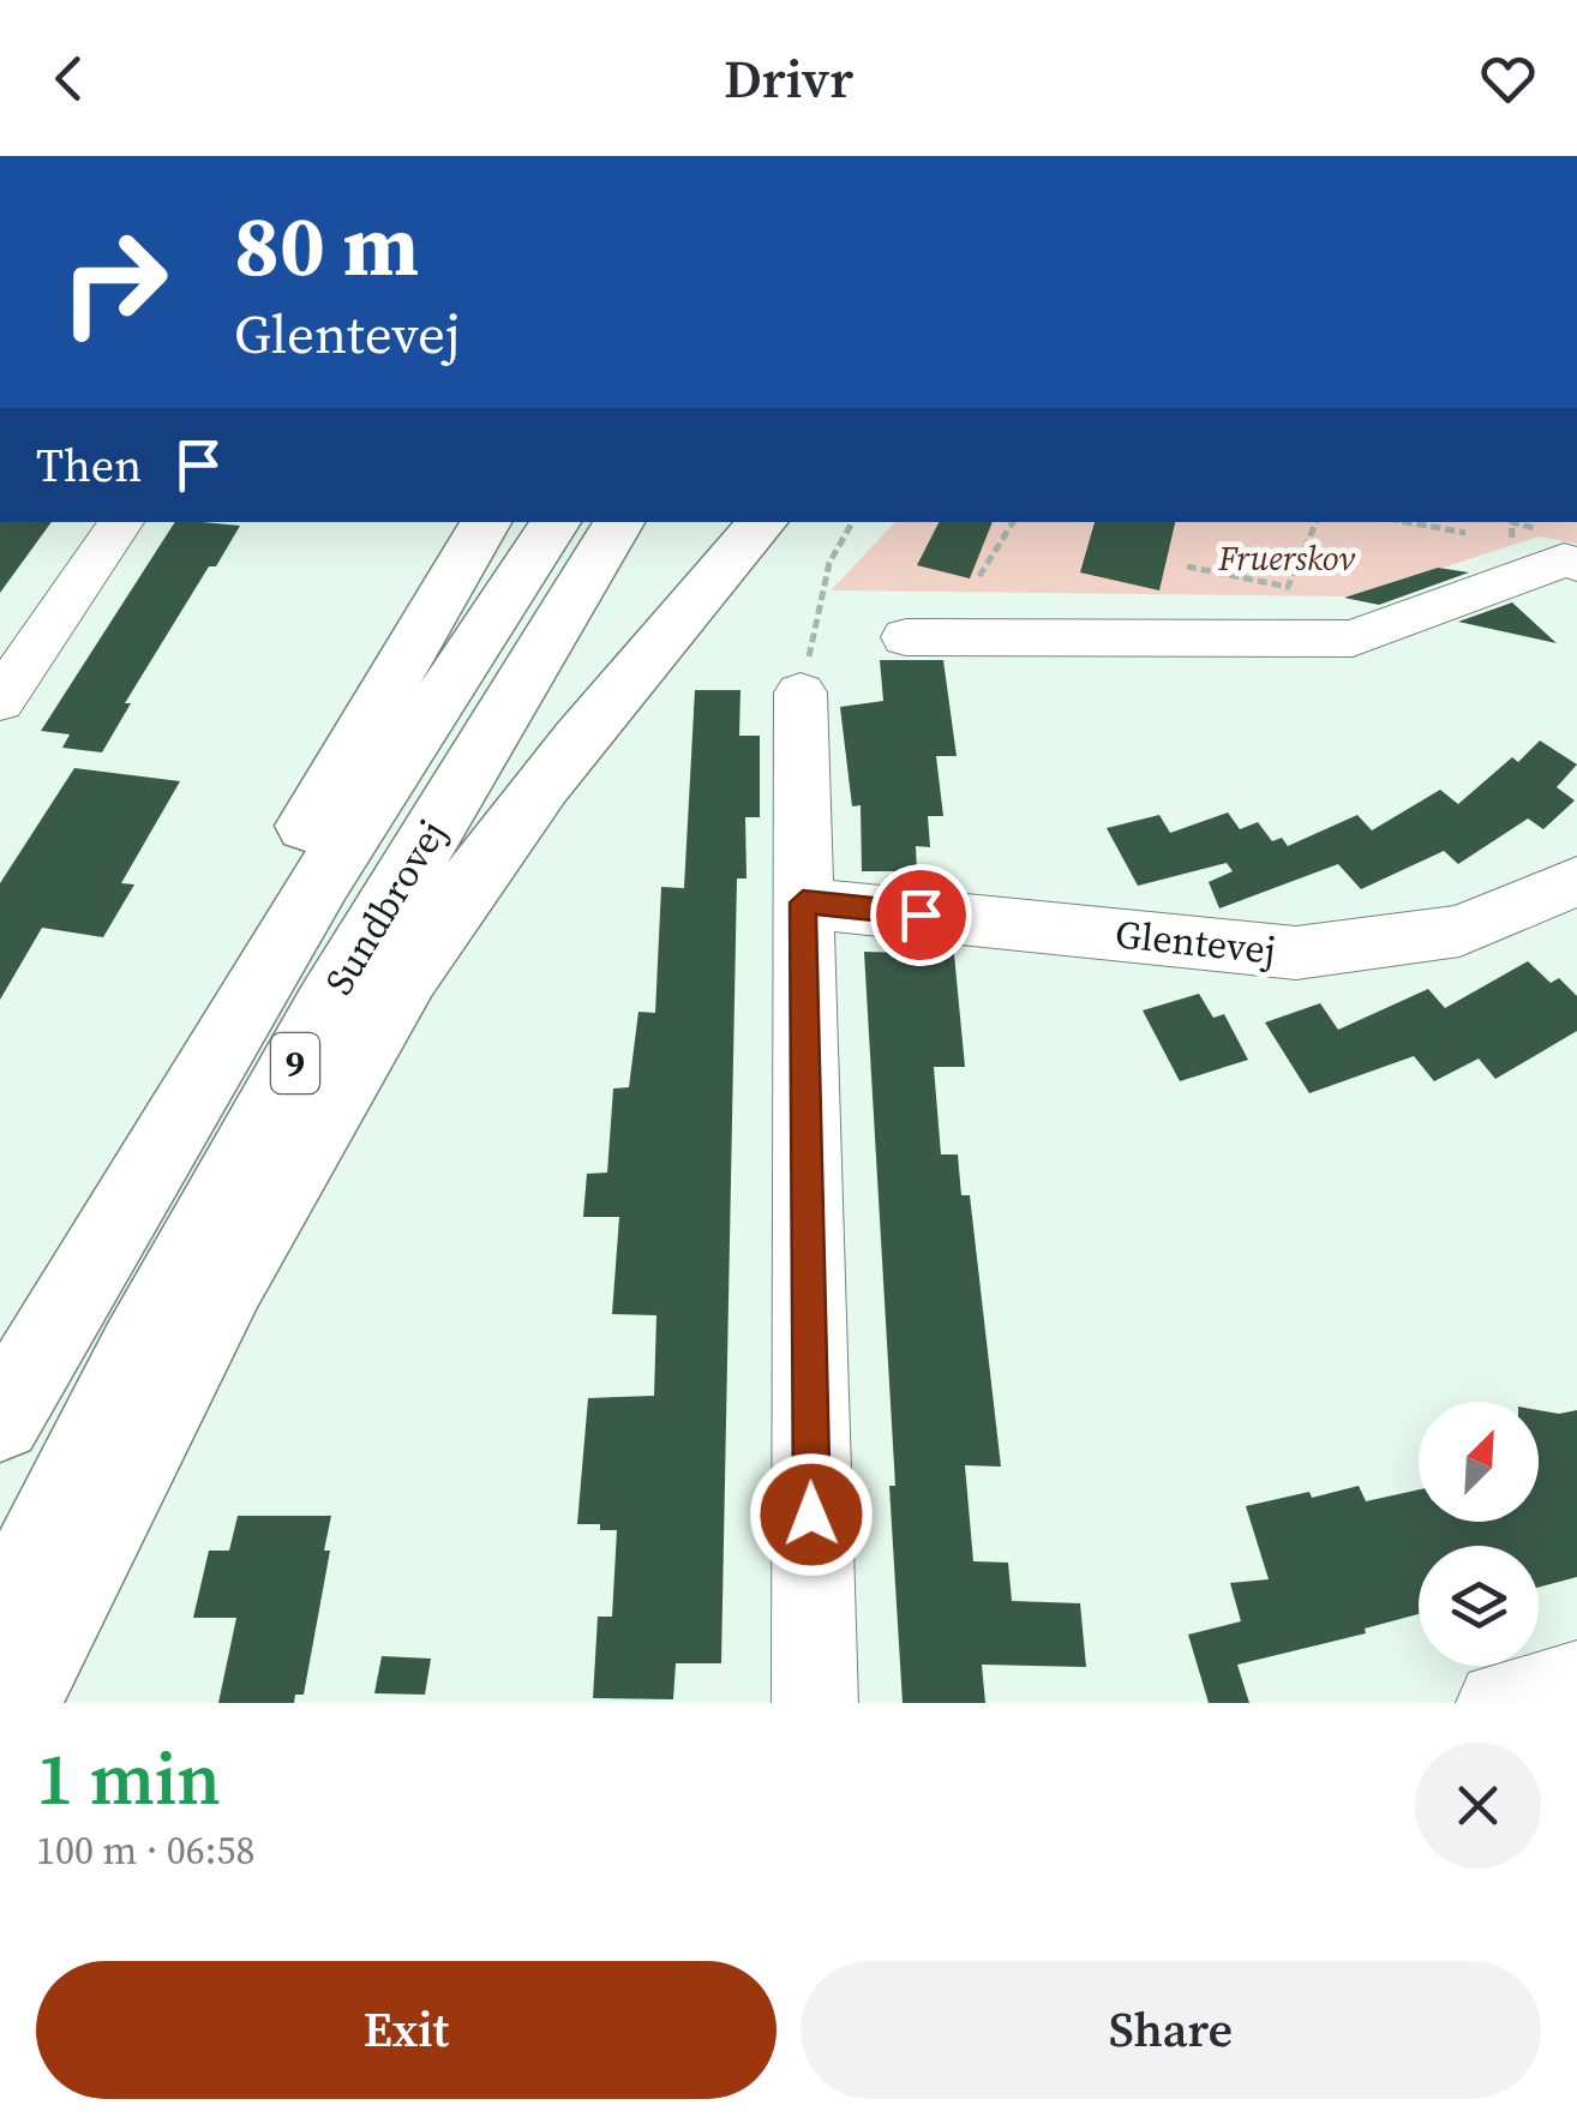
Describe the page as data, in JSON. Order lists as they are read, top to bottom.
{
  "streets": {
    "main road": ["Sundbrovej", "9"],
    "street": ["Glentevej"]
  },
  "parks": ["Fruerskov"],
  "north": "top right",
  "page": {
    "header": "Drivr",
    "turn": ["80 m", "Glentevej"],
    "then": "Then",
    "heading": ["1 min", "100 m · 06:58"],
    "buttons": ["Exit", "Share"]
  }
}
